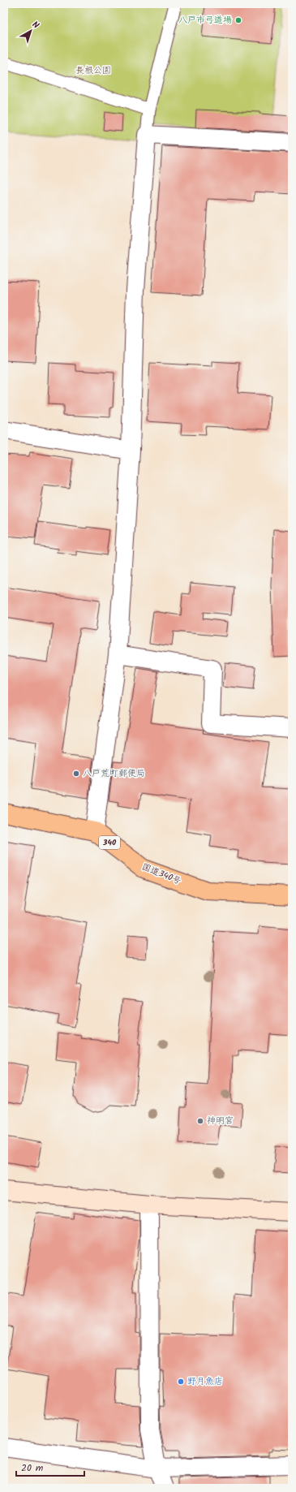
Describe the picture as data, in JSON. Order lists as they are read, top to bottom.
{
  "streets": {
    "highway": ["340", "国道340号"]
  },
  "parks": ["長根公園"],
  "places": [
    "八戸市弓道場",
    "八戸荒町郵便局",
    "神明宮",
    "野月魚店"
  ],
  "scale_bar": "20 m",
  "north": "top right"
}
